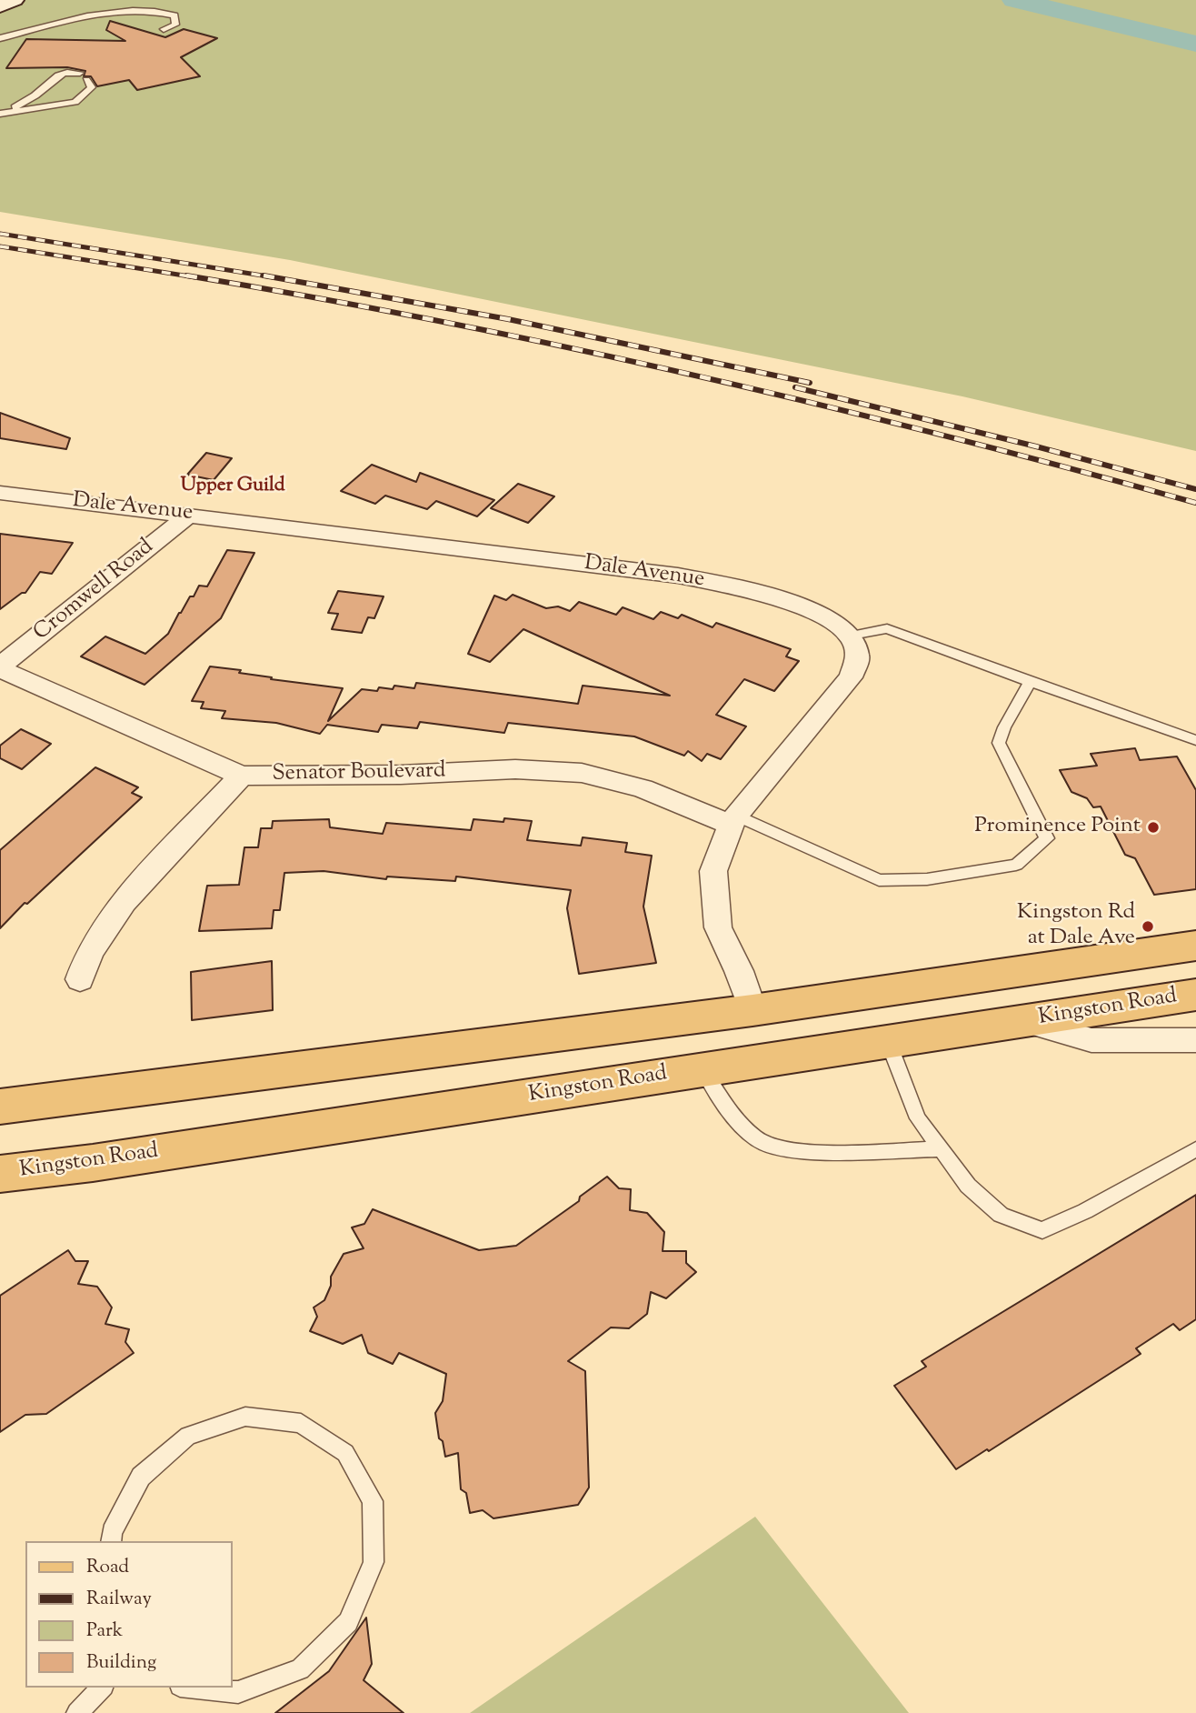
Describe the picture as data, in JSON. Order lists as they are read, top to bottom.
{
  "streets": {
    "main road": ["Kingston Road"],
    "street": ["Dale Avenue", "Cromwell Road", "Senator Boulevard"]
  },
  "crossings": [
    ["Dale Avenue", "Cromwell Road"],
    ["Cromwell Road", "Senator Boulevard"]
  ],
  "districts": ["Upper Guild"],
  "places": ["Prominence Point", "Kingston Rd at Dale Ave"],
  "legend": [
    "Road",
    "Railway",
    "Park",
    "Building"
  ]
}
